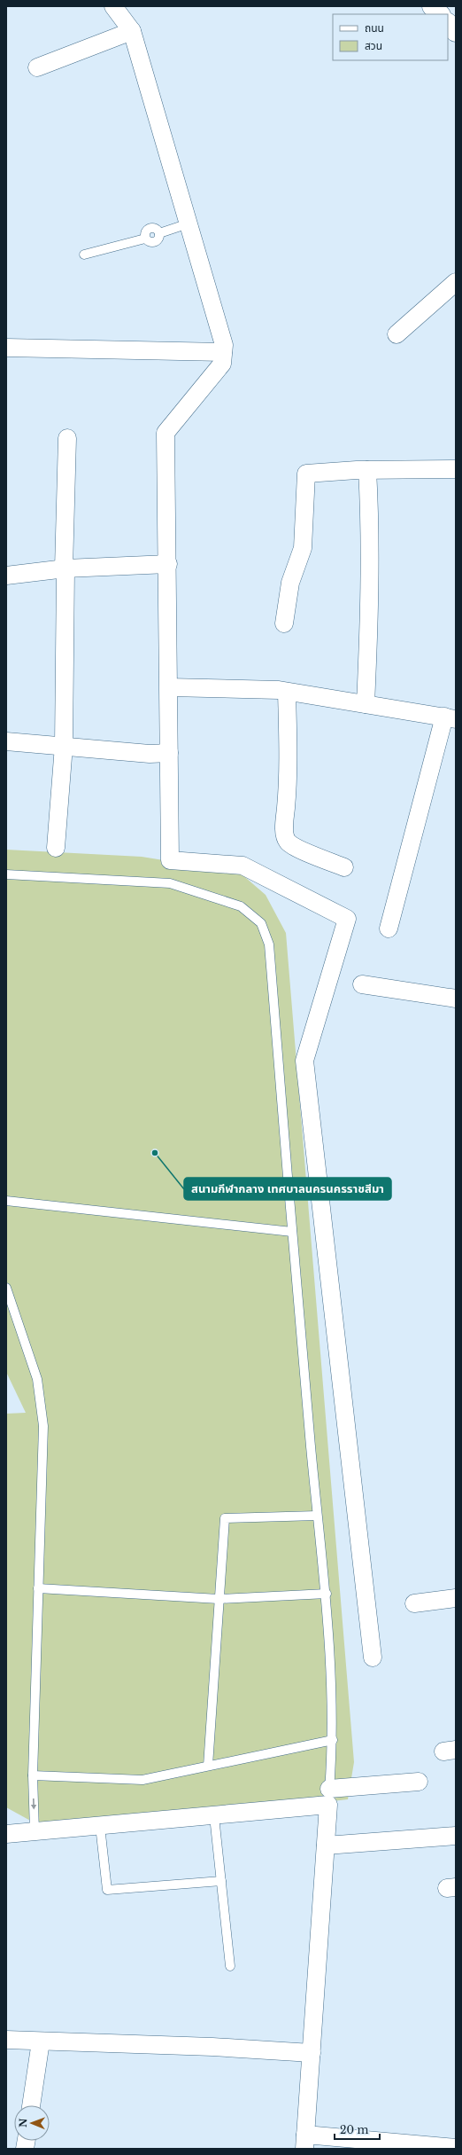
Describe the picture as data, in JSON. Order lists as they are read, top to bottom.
{
  "places": ["สนามกีฬากลาง เทศบาลนครนครราชสีมา"],
  "legend": ["ถนน", "สวน"],
  "scale_bar": "20 m",
  "north": "left"
}
